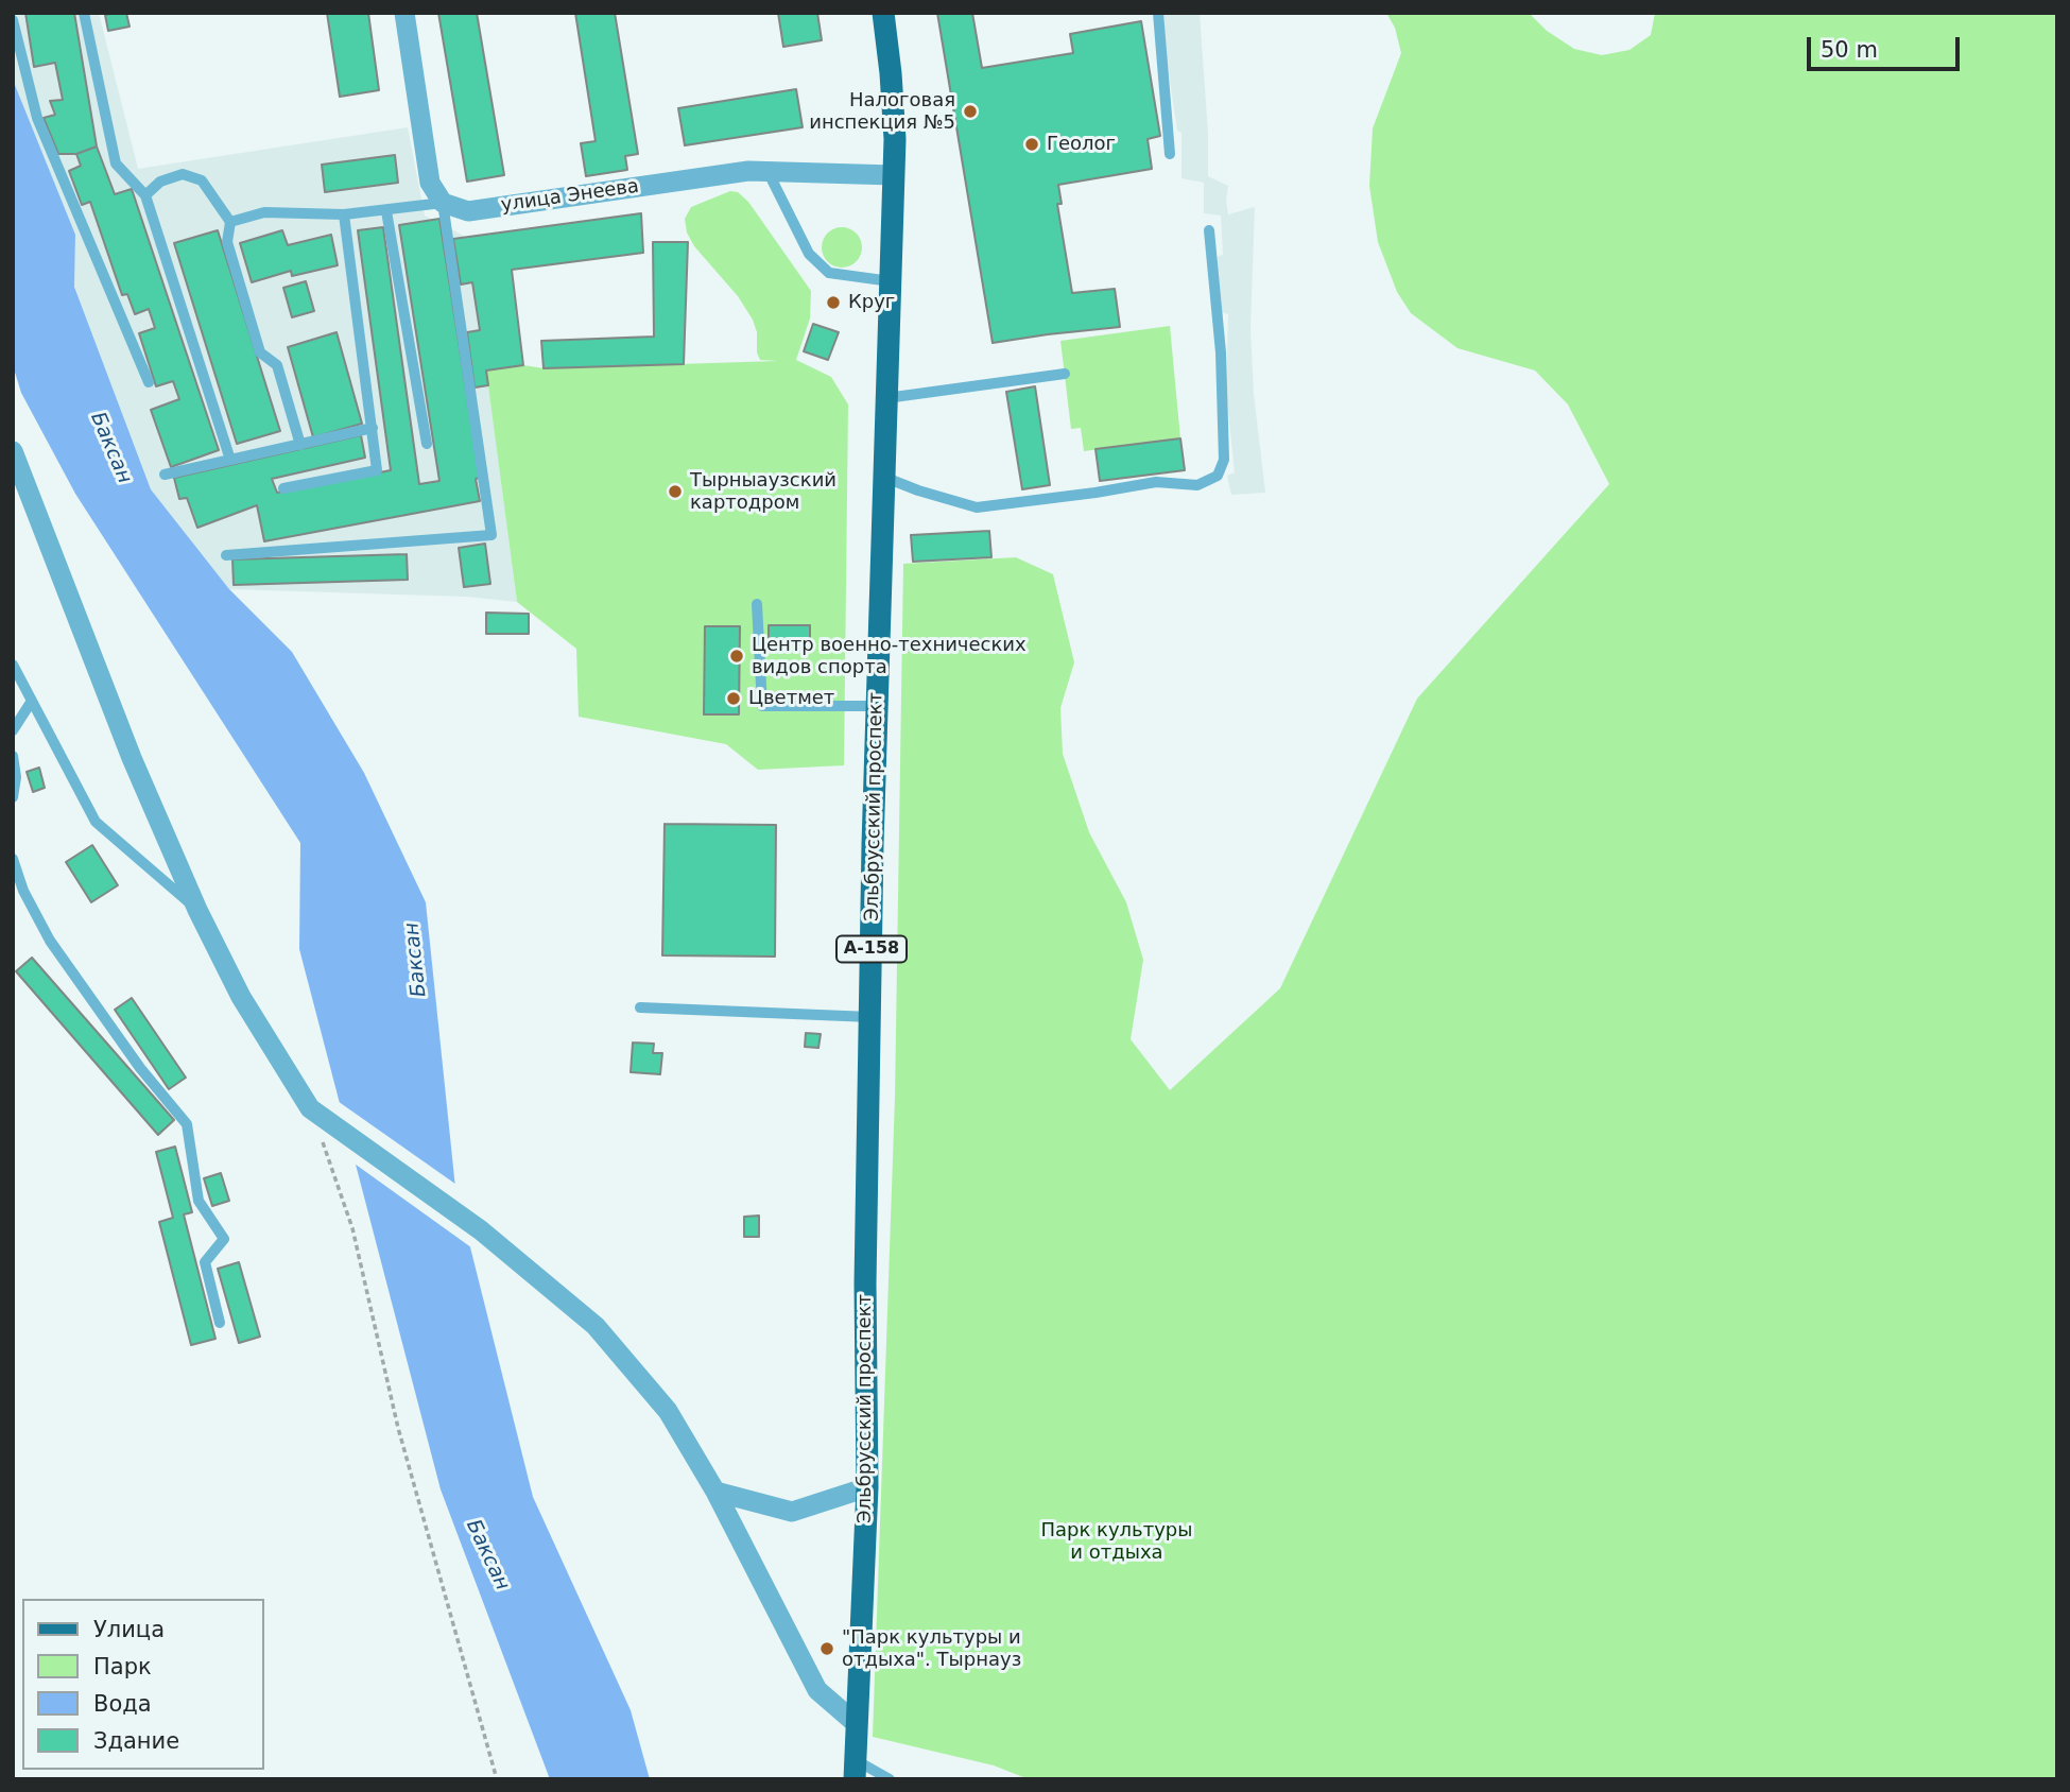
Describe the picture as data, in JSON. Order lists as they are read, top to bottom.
{
  "streets": {
    "main road": ["Эльбрусский проспект", "А-158"],
    "street": ["улица Энеева"]
  },
  "crossings": [
    ["улица Энеева", "Эльбрусский проспект"]
  ],
  "water": ["Баксан"],
  "parks": ["Парк культуры и отдыха"],
  "places": [
    "Налоговая инспекция №5",
    "Геолог",
    "Круг",
    "Тырныаузский картодром",
    "Центр военно-технических видов спорта",
    "Цветмет",
    "\"Парк культуры и отдыха\". Тырнауз"
  ],
  "legend": [
    "Улица",
    "Парк",
    "Вода",
    "Здание"
  ],
  "scale_bar": "50 m"
}
